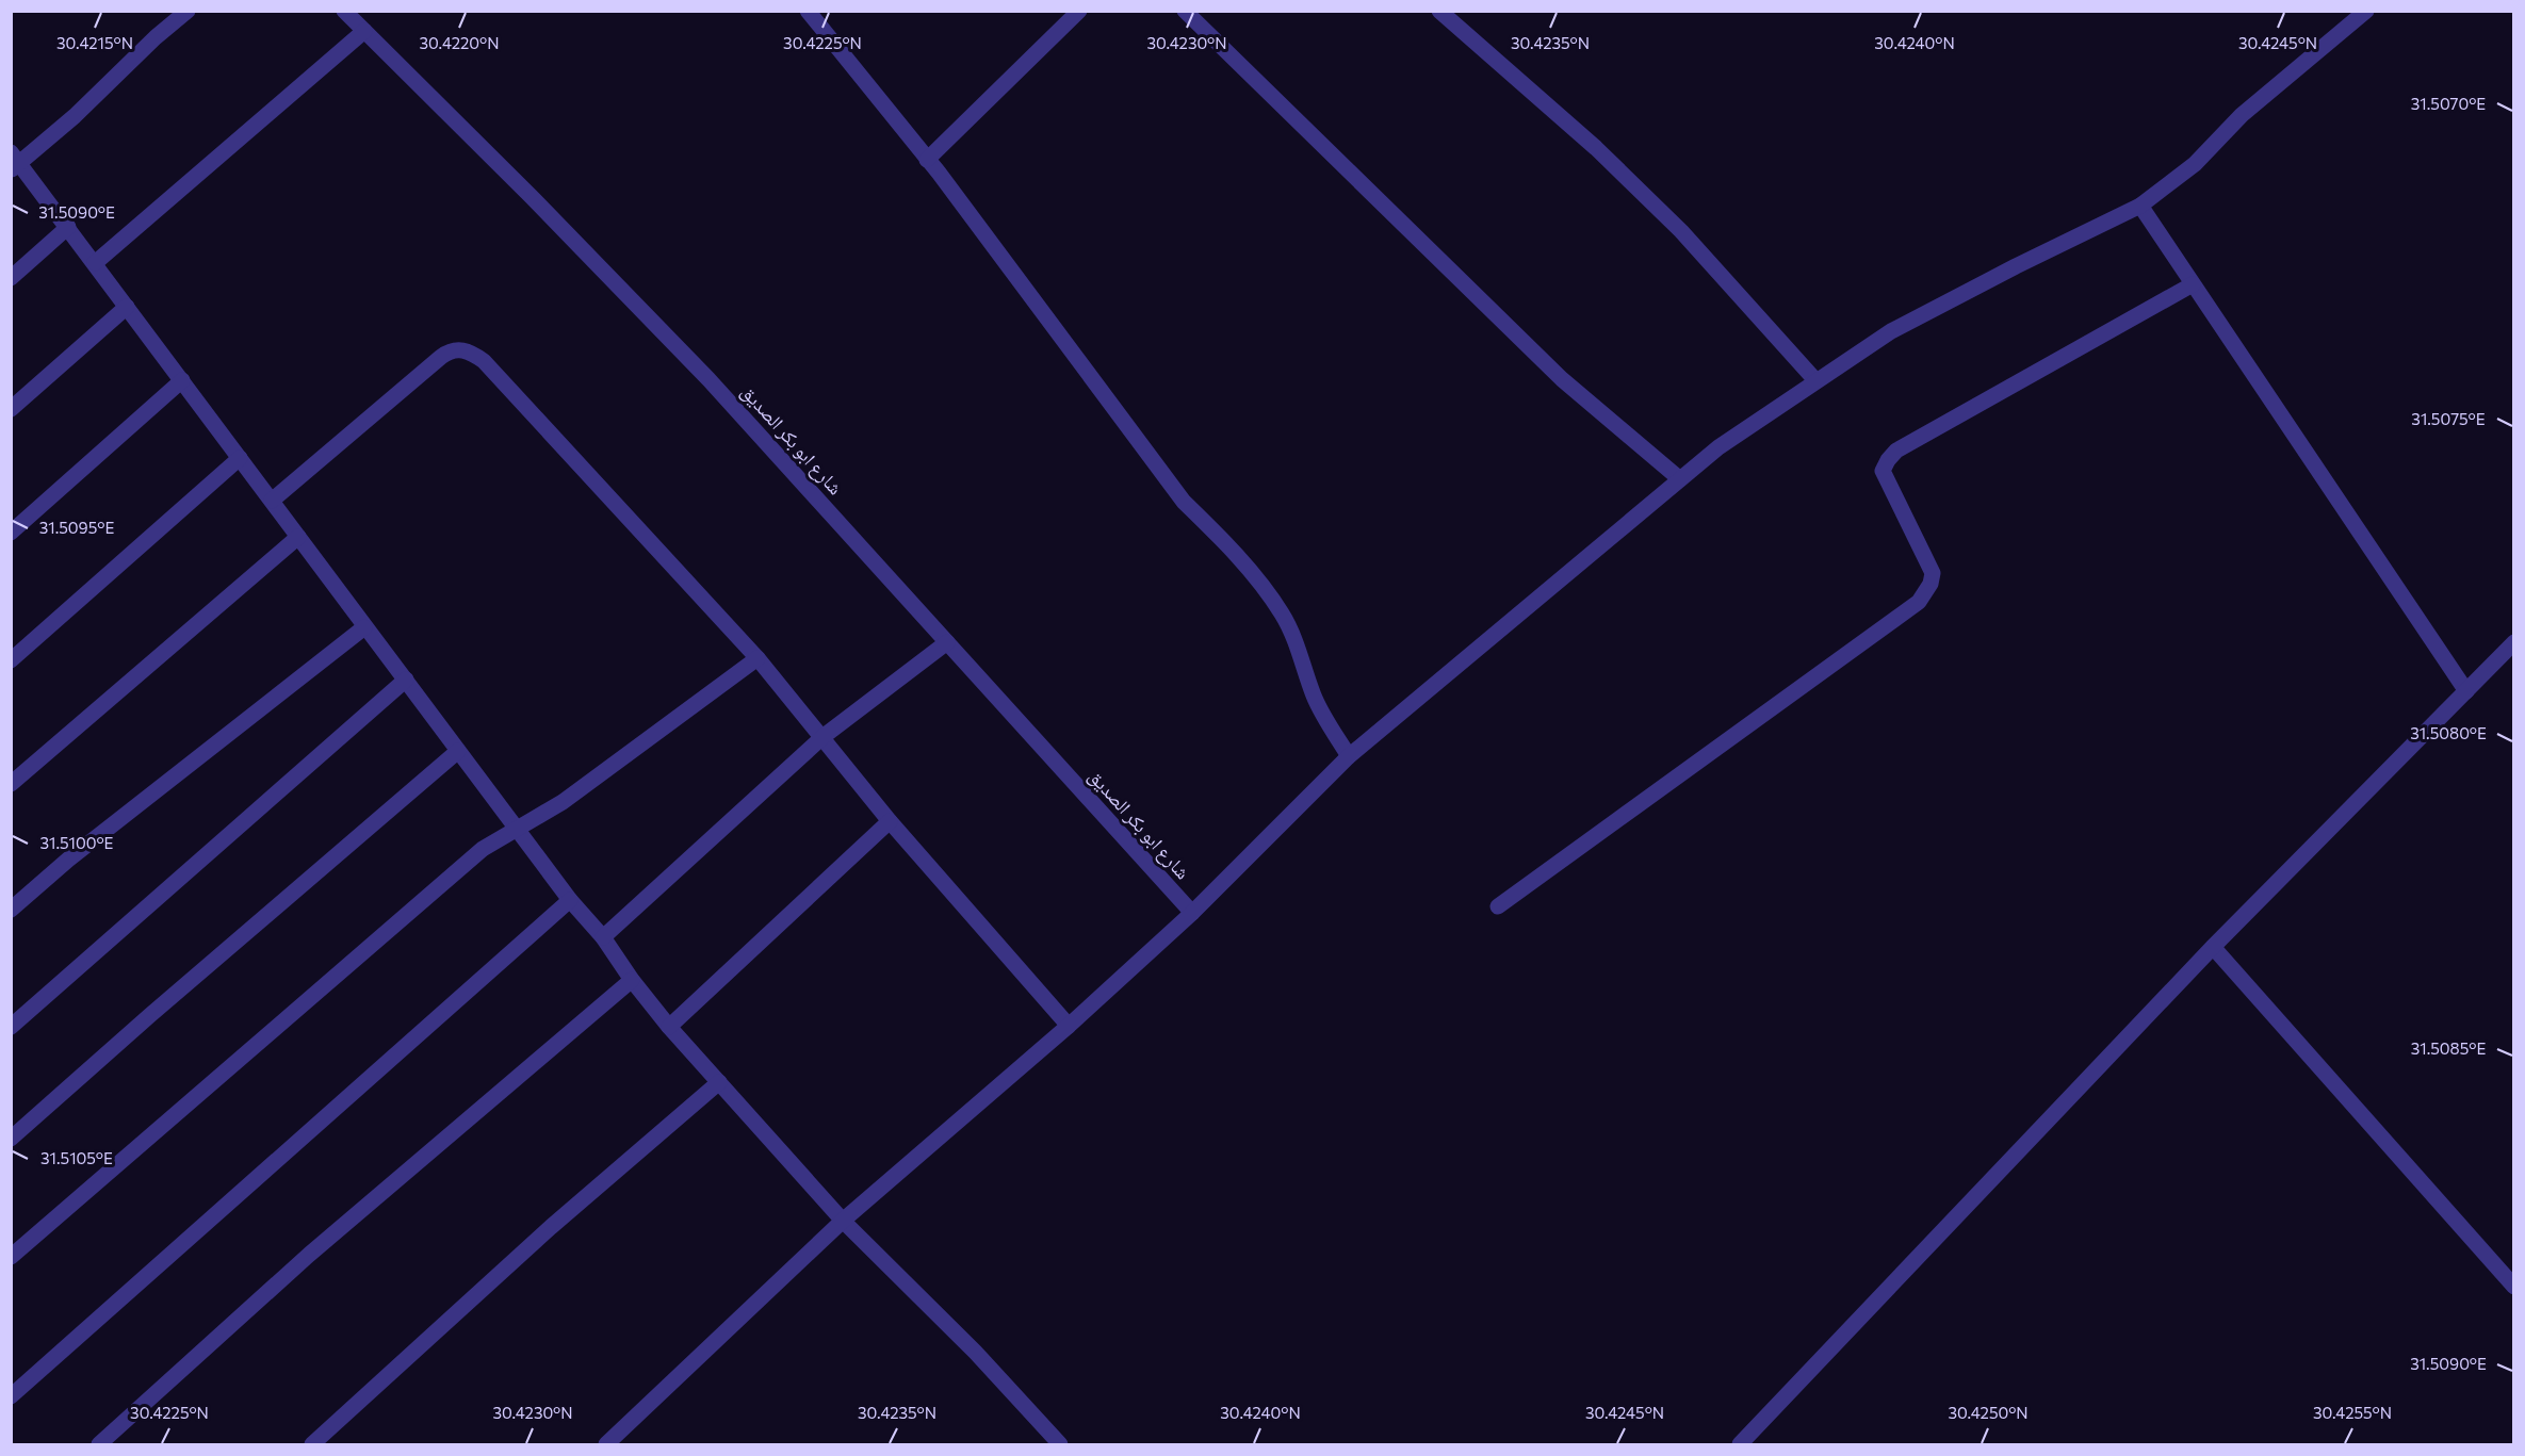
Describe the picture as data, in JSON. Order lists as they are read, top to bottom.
{
  "streets": {
    "street": ["شارع ابو بكر الصديق"]
  },
  "coordinates": [
    "30.4215°N",
    "30.4220°N",
    "30.4225°N",
    "30.4230°N",
    "30.4235°N",
    "30.4240°N",
    "30.4245°N",
    "31.5070°E",
    "31.5090°E",
    "31.5075°E",
    "31.5095°E",
    "31.5080°E",
    "31.5100°E",
    "31.5085°E",
    "31.5105°E",
    "30.4250°N",
    "30.4255°N"
  ]
}
